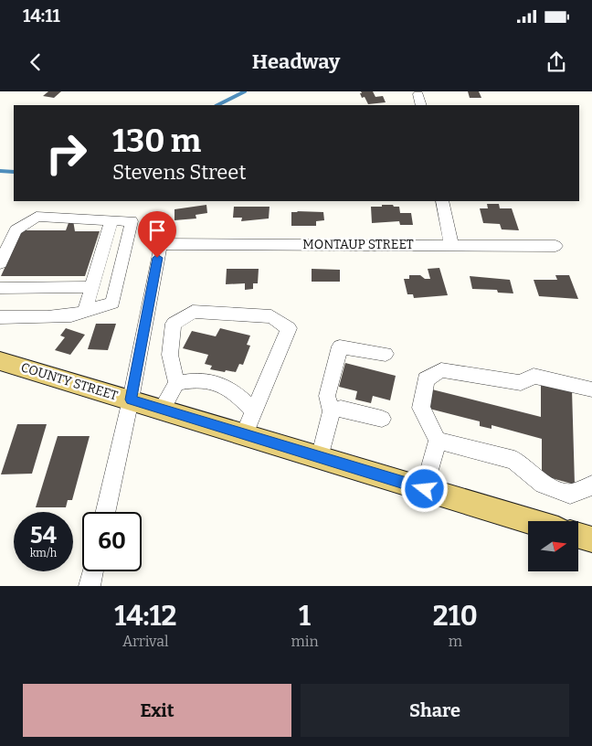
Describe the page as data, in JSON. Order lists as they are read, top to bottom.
{
  "streets": {
    "main road": ["COUNTY STREET"],
    "street": ["MONTAUP STREET"]
  },
  "crossings": [
    ["MONTAUP STREET", "COUNTY STREET"]
  ],
  "north": "right",
  "page": {
    "status": "14:11",
    "header": "Headway",
    "turn": ["130 m", "Stevens Street"],
    "speed": "54 km/h",
    "limit": "60",
    "eta": [
      "14:12",
      "Arrival",
      "1",
      "min",
      "210",
      "m"
    ],
    "buttons": ["Exit", "Share"]
  }
}
